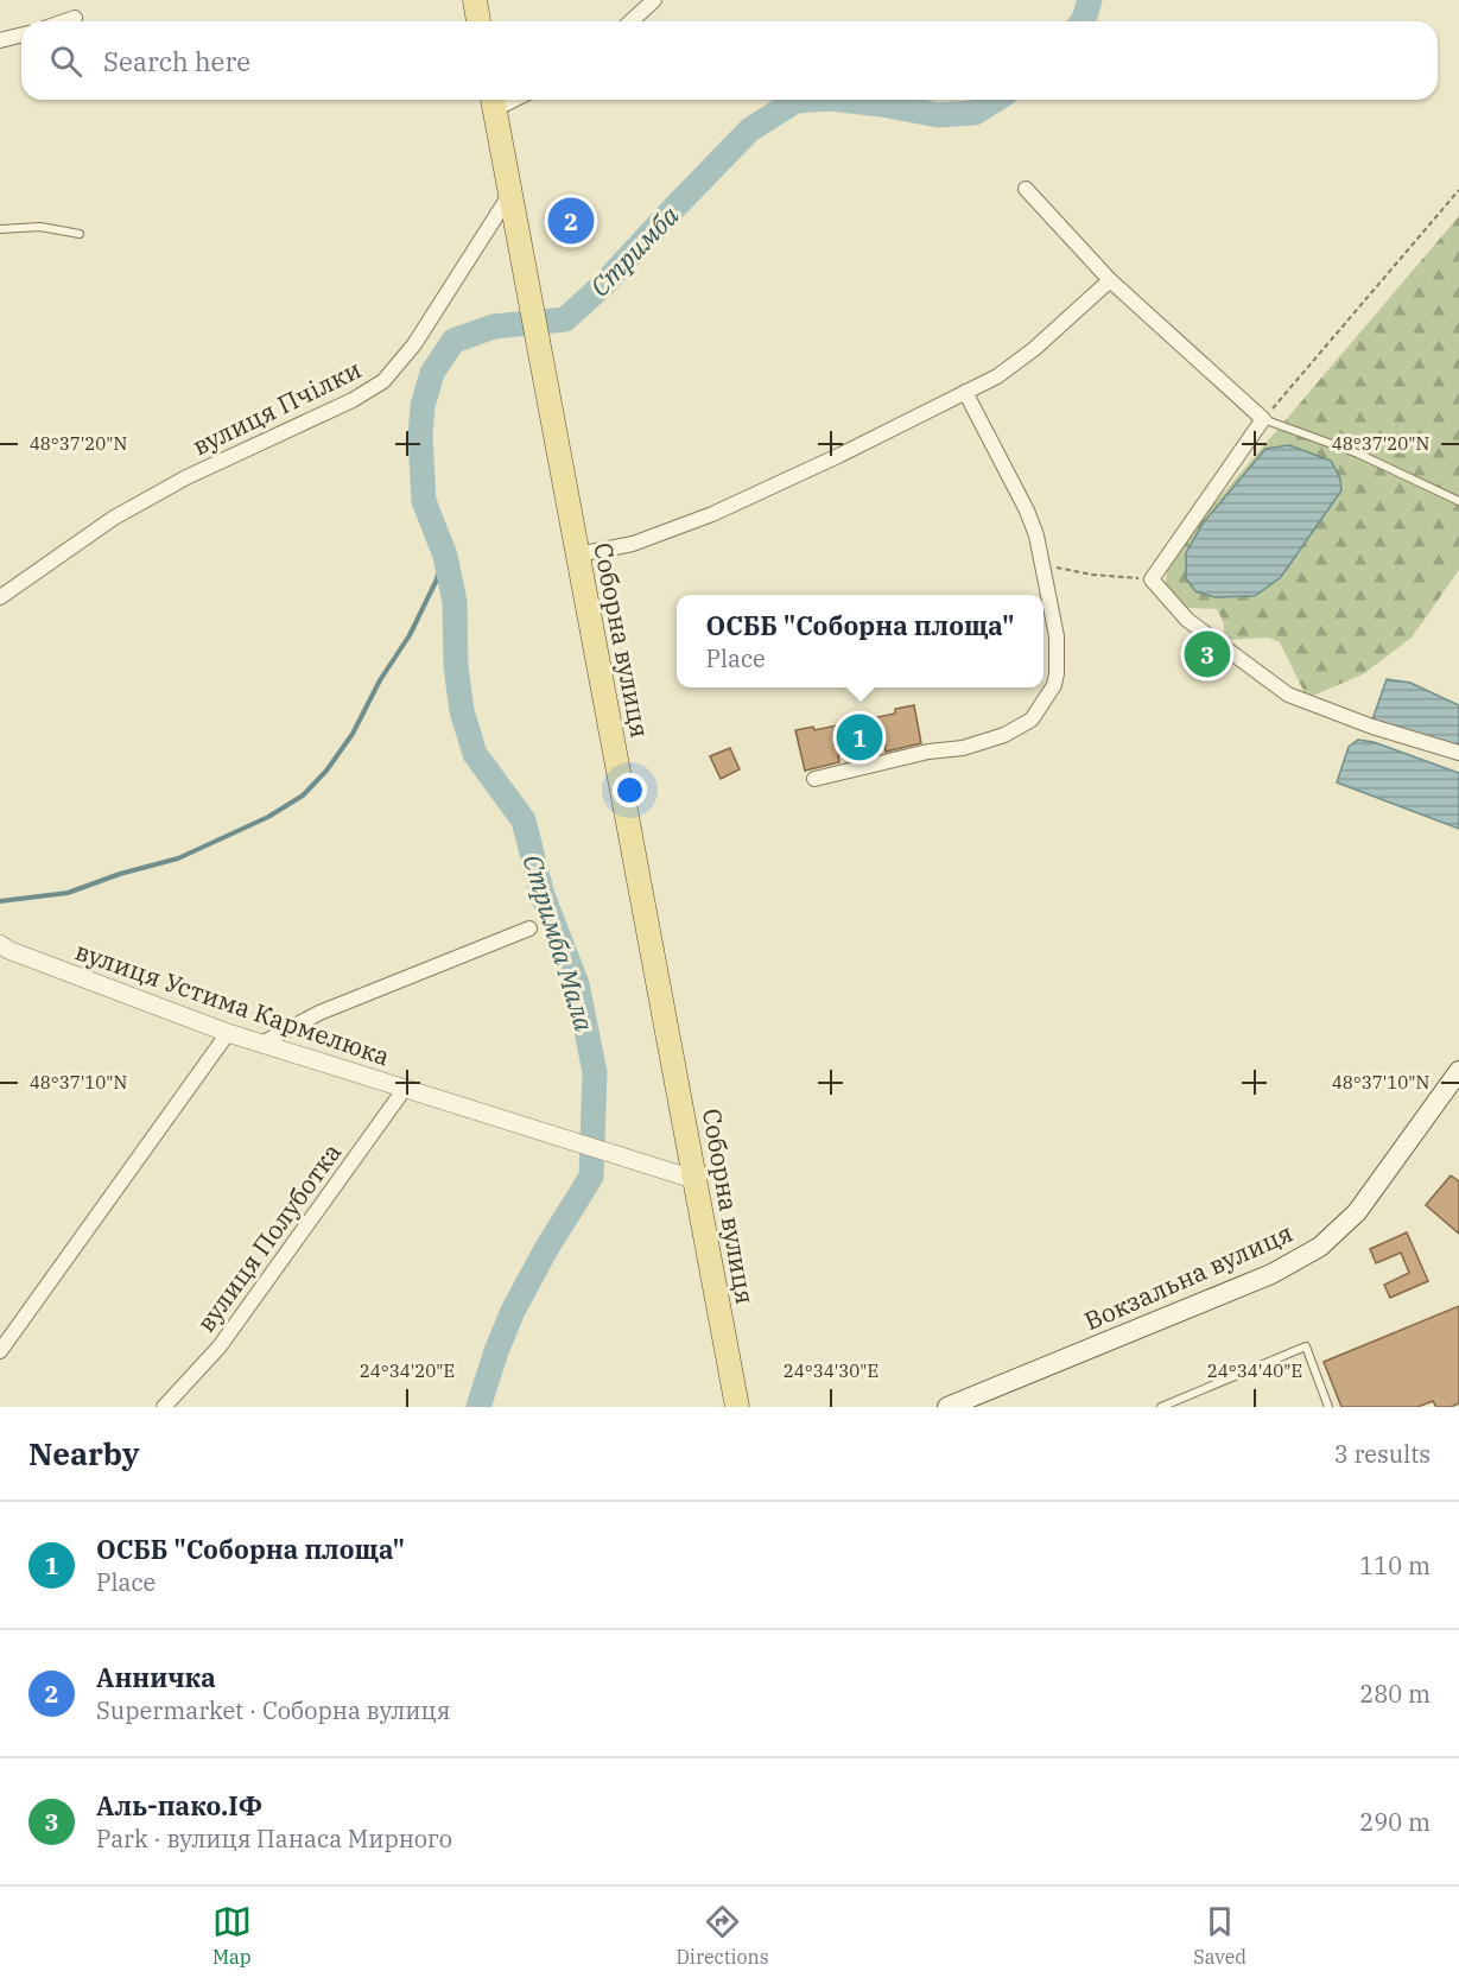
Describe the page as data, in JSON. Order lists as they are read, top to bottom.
{
  "streets": {
    "main road": ["Соборна вулиця", "Вокзальна вулиця"],
    "street": ["вулиця Пчілки", "вулиця Устима Кармелюка", "вулиця Полуботка"]
  },
  "crossings": [
    ["вулиця Пчілки", "Соборна вулиця"],
    ["Соборна вулиця", "вулиця Устима Кармелюка"],
    ["вулиця Устима Кармелюка", "вулиця Полуботка"]
  ],
  "water": ["Стримба", "Стримба Мала"],
  "page": {
    "search": "Search here",
    "pins": ["2", "3", "1"],
    "popup": ["ОСББ \"Соборна площа\"", "Place"],
    "heading": ["Nearby", "3 results"],
    "list": [
      {
        "mark": "1",
        "name": "ОСББ \"Соборна площа\"",
        "note": "Place",
        "value": "110 m"
      },
      {
        "mark": "2",
        "name": "Анничка",
        "note": "Supermarket · Соборна вулиця",
        "value": "280 m"
      },
      {
        "mark": "3",
        "name": "Аль-пако.ІФ",
        "note": "Park · вулиця Панаса Мирного",
        "value": "290 m"
      }
    ],
    "nav": ["Map", "Directions", "Saved"]
  },
  "coordinates": [
    "48°37'20\"N",
    "48°37'10\"N",
    "24°34'20\"E",
    "24°34'30\"E",
    "24°34'40\"E"
  ]
}
